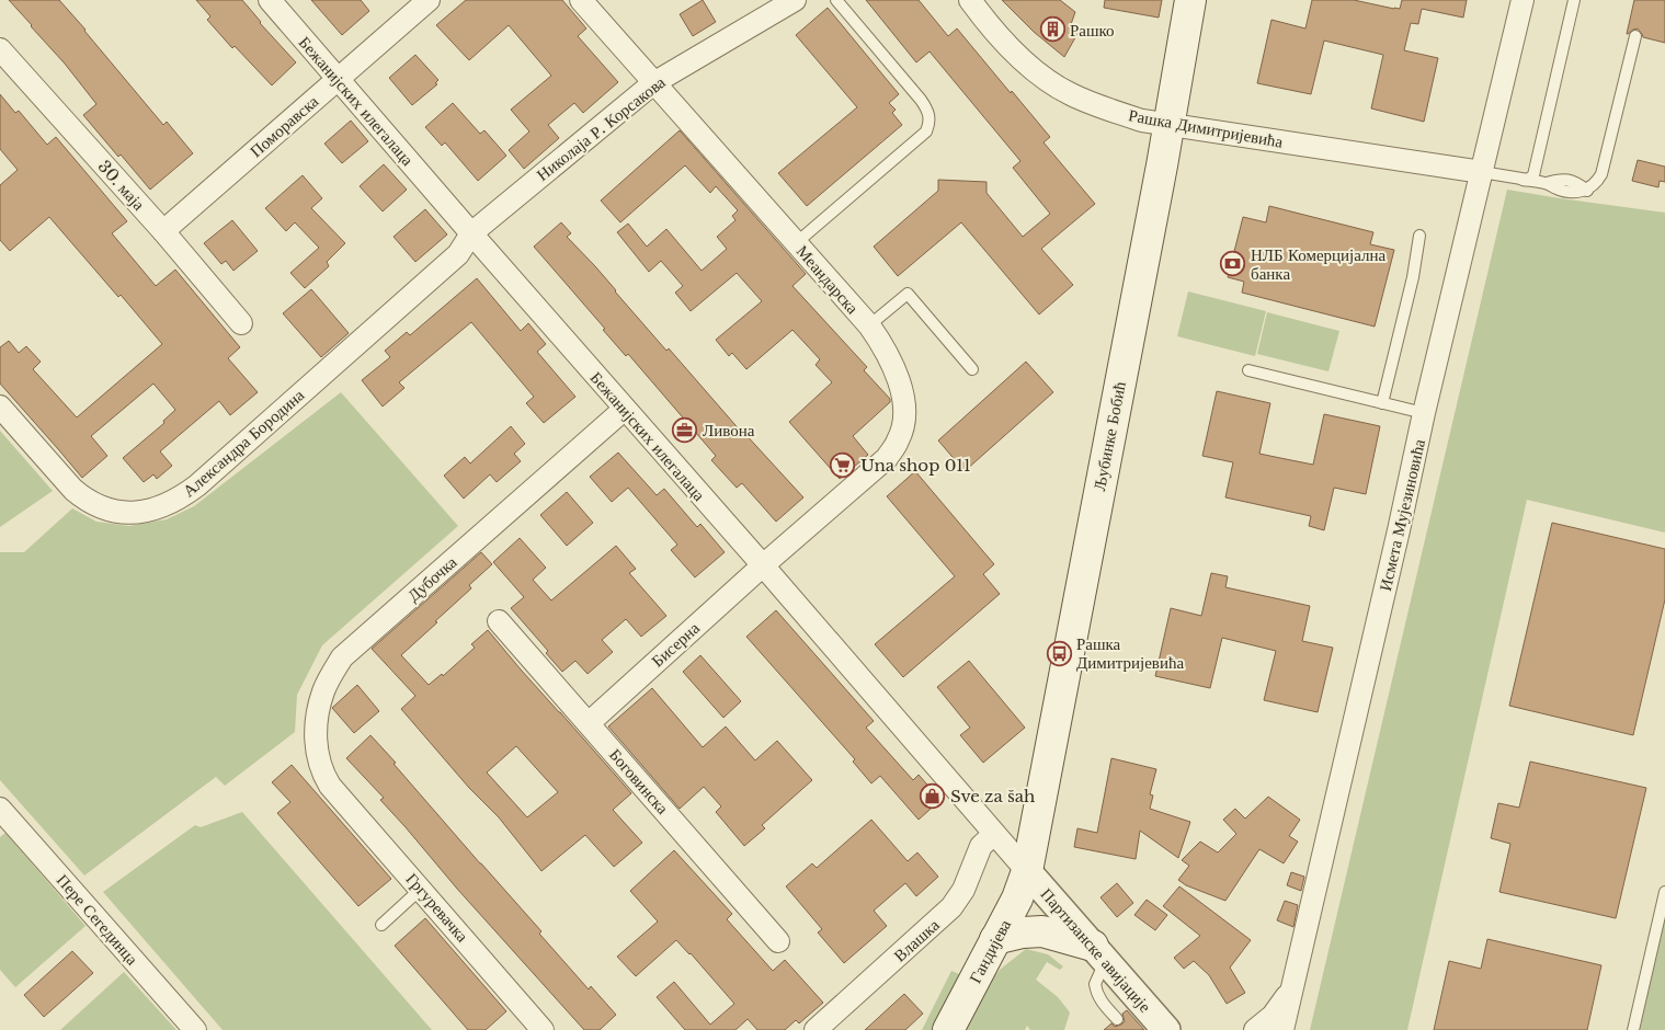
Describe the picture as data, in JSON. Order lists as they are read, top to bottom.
{
  "streets": {
    "main road": ["Љубинке Бобић", "Гандијева"],
    "street": [
      "Бежанијских илегалаца",
      "Поморавска",
      "Николаја Р. Корсакова",
      "Рашка Димитријевића",
      "30. маја",
      "Меандарска",
      "Александра Бородина",
      "Исмета Мујезиновића",
      "Дубочка",
      "Бисерна",
      "Боговинска",
      "Гргуревачка",
      "Пере Сегединца",
      "Влашка",
      "Партизанске авијације"
    ]
  },
  "crossings": [
    ["Бежанијских илегалаца", "Поморавска"],
    ["Бежанијских илегалаца", "Николаја Р. Корсакова"],
    ["Бежанијских илегалаца", "Меандарска"],
    ["Бежанијских илегалаца", "Љубинке Бобић"],
    ["Бежанијских илегалаца", "Александра Бородина"],
    ["Бежанијских илегалаца", "Дубочка"],
    ["Бежанијских илегалаца", "Бисерна"],
    ["Бежанијских илегалаца", "Влашка"],
    ["Бежанијских илегалаца", "Партизанске авијације"],
    ["Бежанијских илегалаца", "Гандијева"],
    ["Поморавска", "30. маја"],
    ["Николаја Р. Корсакова", "Меандарска"],
    ["Николаја Р. Корсакова", "Александра Бородина"],
    ["Рашка Димитријевића", "Љубинке Бобић"],
    ["Рашка Димитријевића", "Исмета Мујезиновића"],
    ["Меандарска", "Бисерна"],
    ["Љубинке Бобић", "Партизанске авијације"],
    ["Љубинке Бобић", "Гандијева"],
    ["Дубочка", "Гргуревачка"],
    ["Бисерна", "Боговинска"],
    ["Партизанске авијације", "Гандијева"]
  ],
  "places": {
    "building": ["Рашко"],
    "bank": ["НЛБ Комерцијална банка"],
    "office": ["Ливона"],
    "supermarket": ["Una shop 011"],
    "bus stop": ["Рашка Димитријевића"],
    "shop": ["Sve za šah"]
  }
}
